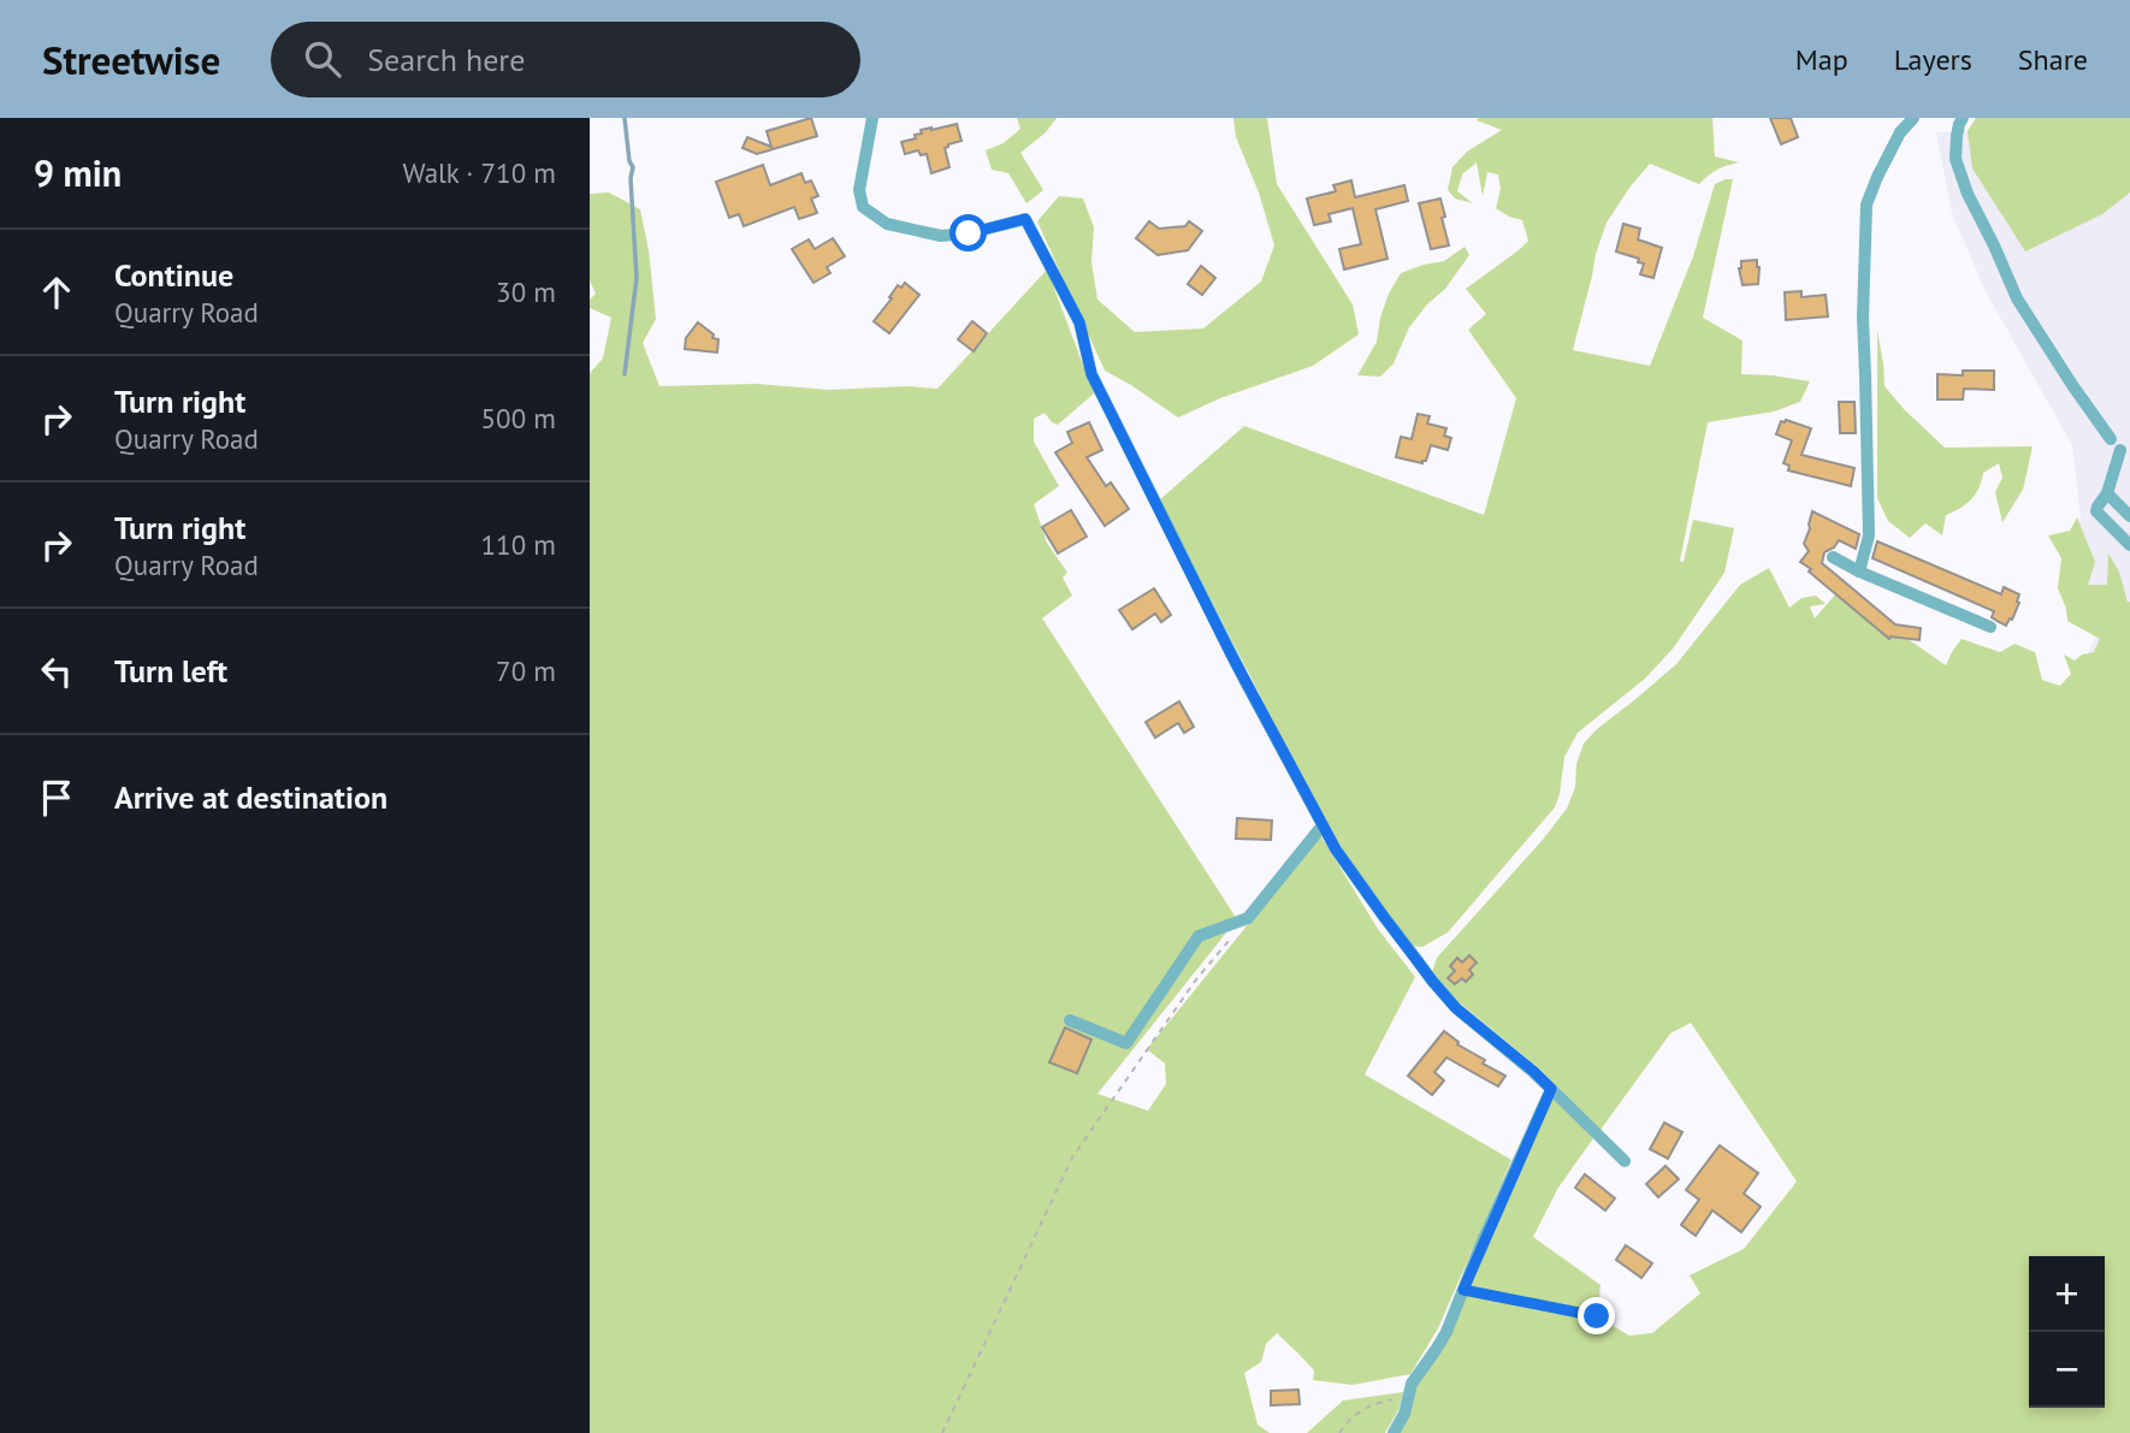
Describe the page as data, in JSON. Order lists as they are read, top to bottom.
{
  "page": {
    "header": "Streetwise",
    "search": "Search here",
    "nav": ["Map", "Layers", "Share"],
    "heading": ["9 min", "Walk · 710 m"],
    "list": [
      ["Continue", "Quarry Road", "30 m"],
      ["Turn right", "Quarry Road", "500 m"],
      ["Turn right", "Quarry Road", "110 m"],
      ["Turn left", "70 m"],
      "Arrive at destination"
    ],
    "map_buttons": ["+", "−"]
  }
}
